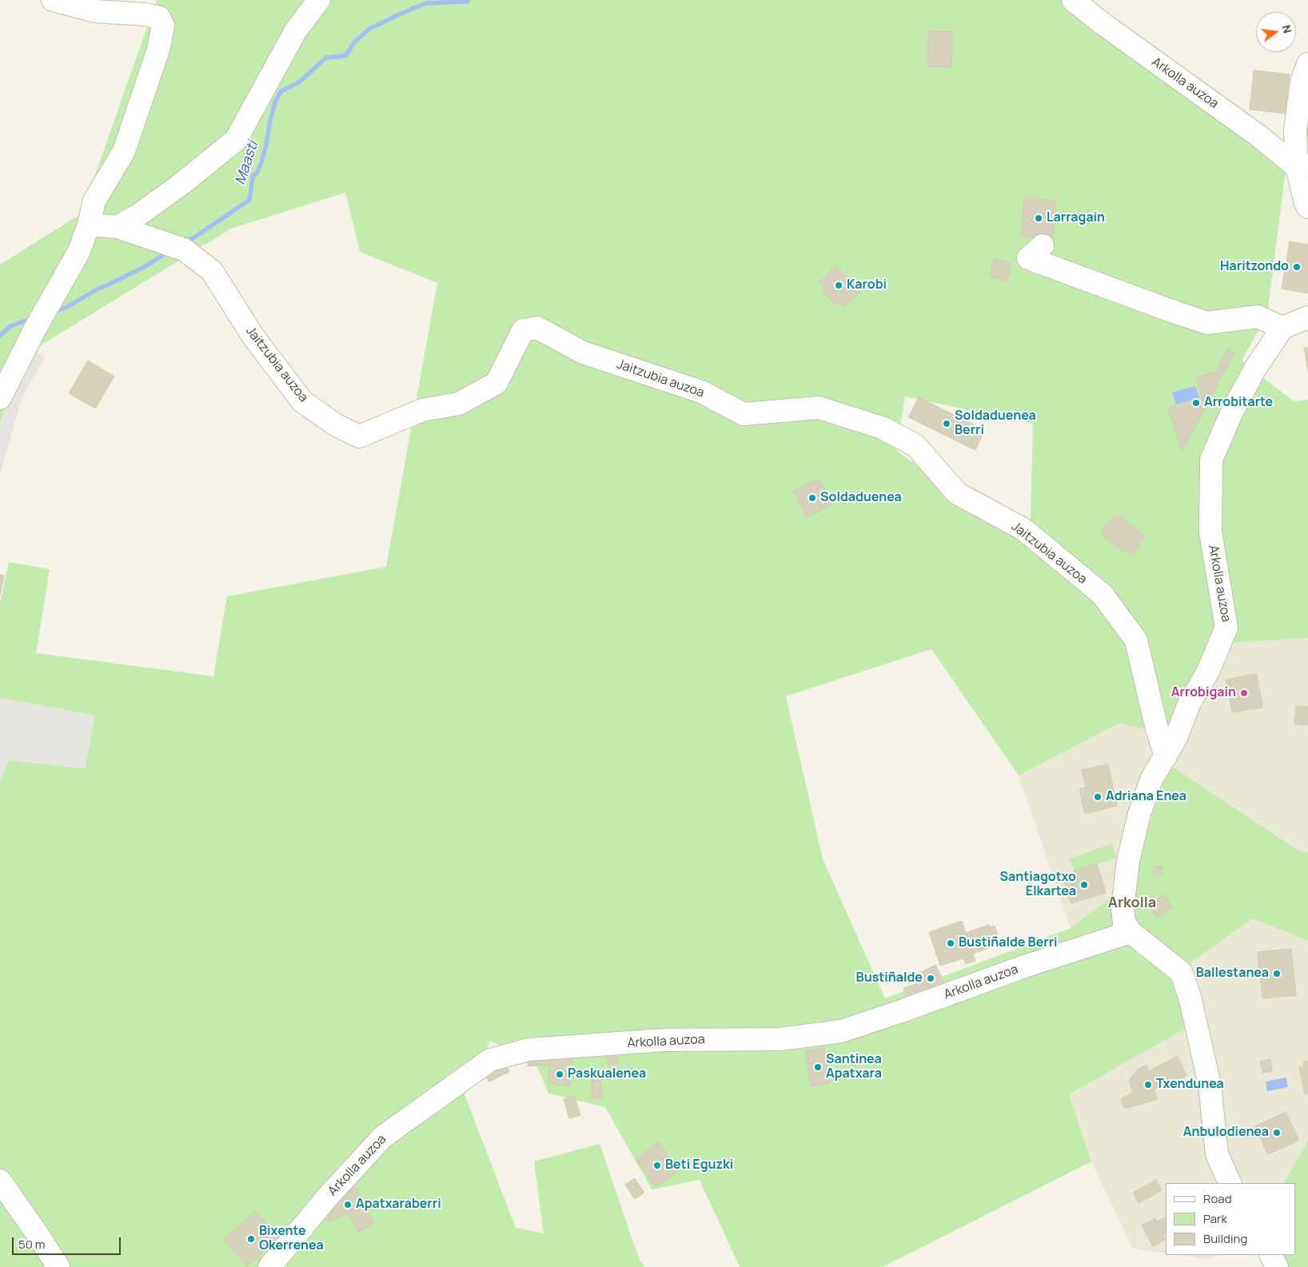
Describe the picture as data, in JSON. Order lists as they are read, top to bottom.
{
  "streets": {
    "street": ["Arkolla auzoa", "Jaitzubia auzoa"]
  },
  "crossings": [
    ["Arkolla auzoa", "Jaitzubia auzoa"]
  ],
  "districts": ["Arkolla"],
  "water": ["Maasti"],
  "places": [
    "Larragain",
    "Haritzondo",
    "Karobi",
    "Arrobitarte",
    "Soldaduenea Berri",
    "Soldaduenea",
    "Arrobigain",
    "Adriana Enea",
    "Santiagotxo Elkartea",
    "Bustiñalde Berri",
    "Ballestanea",
    "Bustiñalde",
    "Santinea Apatxara",
    "Paskualenea",
    "Txendunea",
    "Anbulodienea",
    "Beti Eguzki",
    "Apatxaraberri",
    "Bixente Okerrenea"
  ],
  "legend": ["Road", "Park", "Building"],
  "scale_bar": "50 m",
  "north": "right"
}
